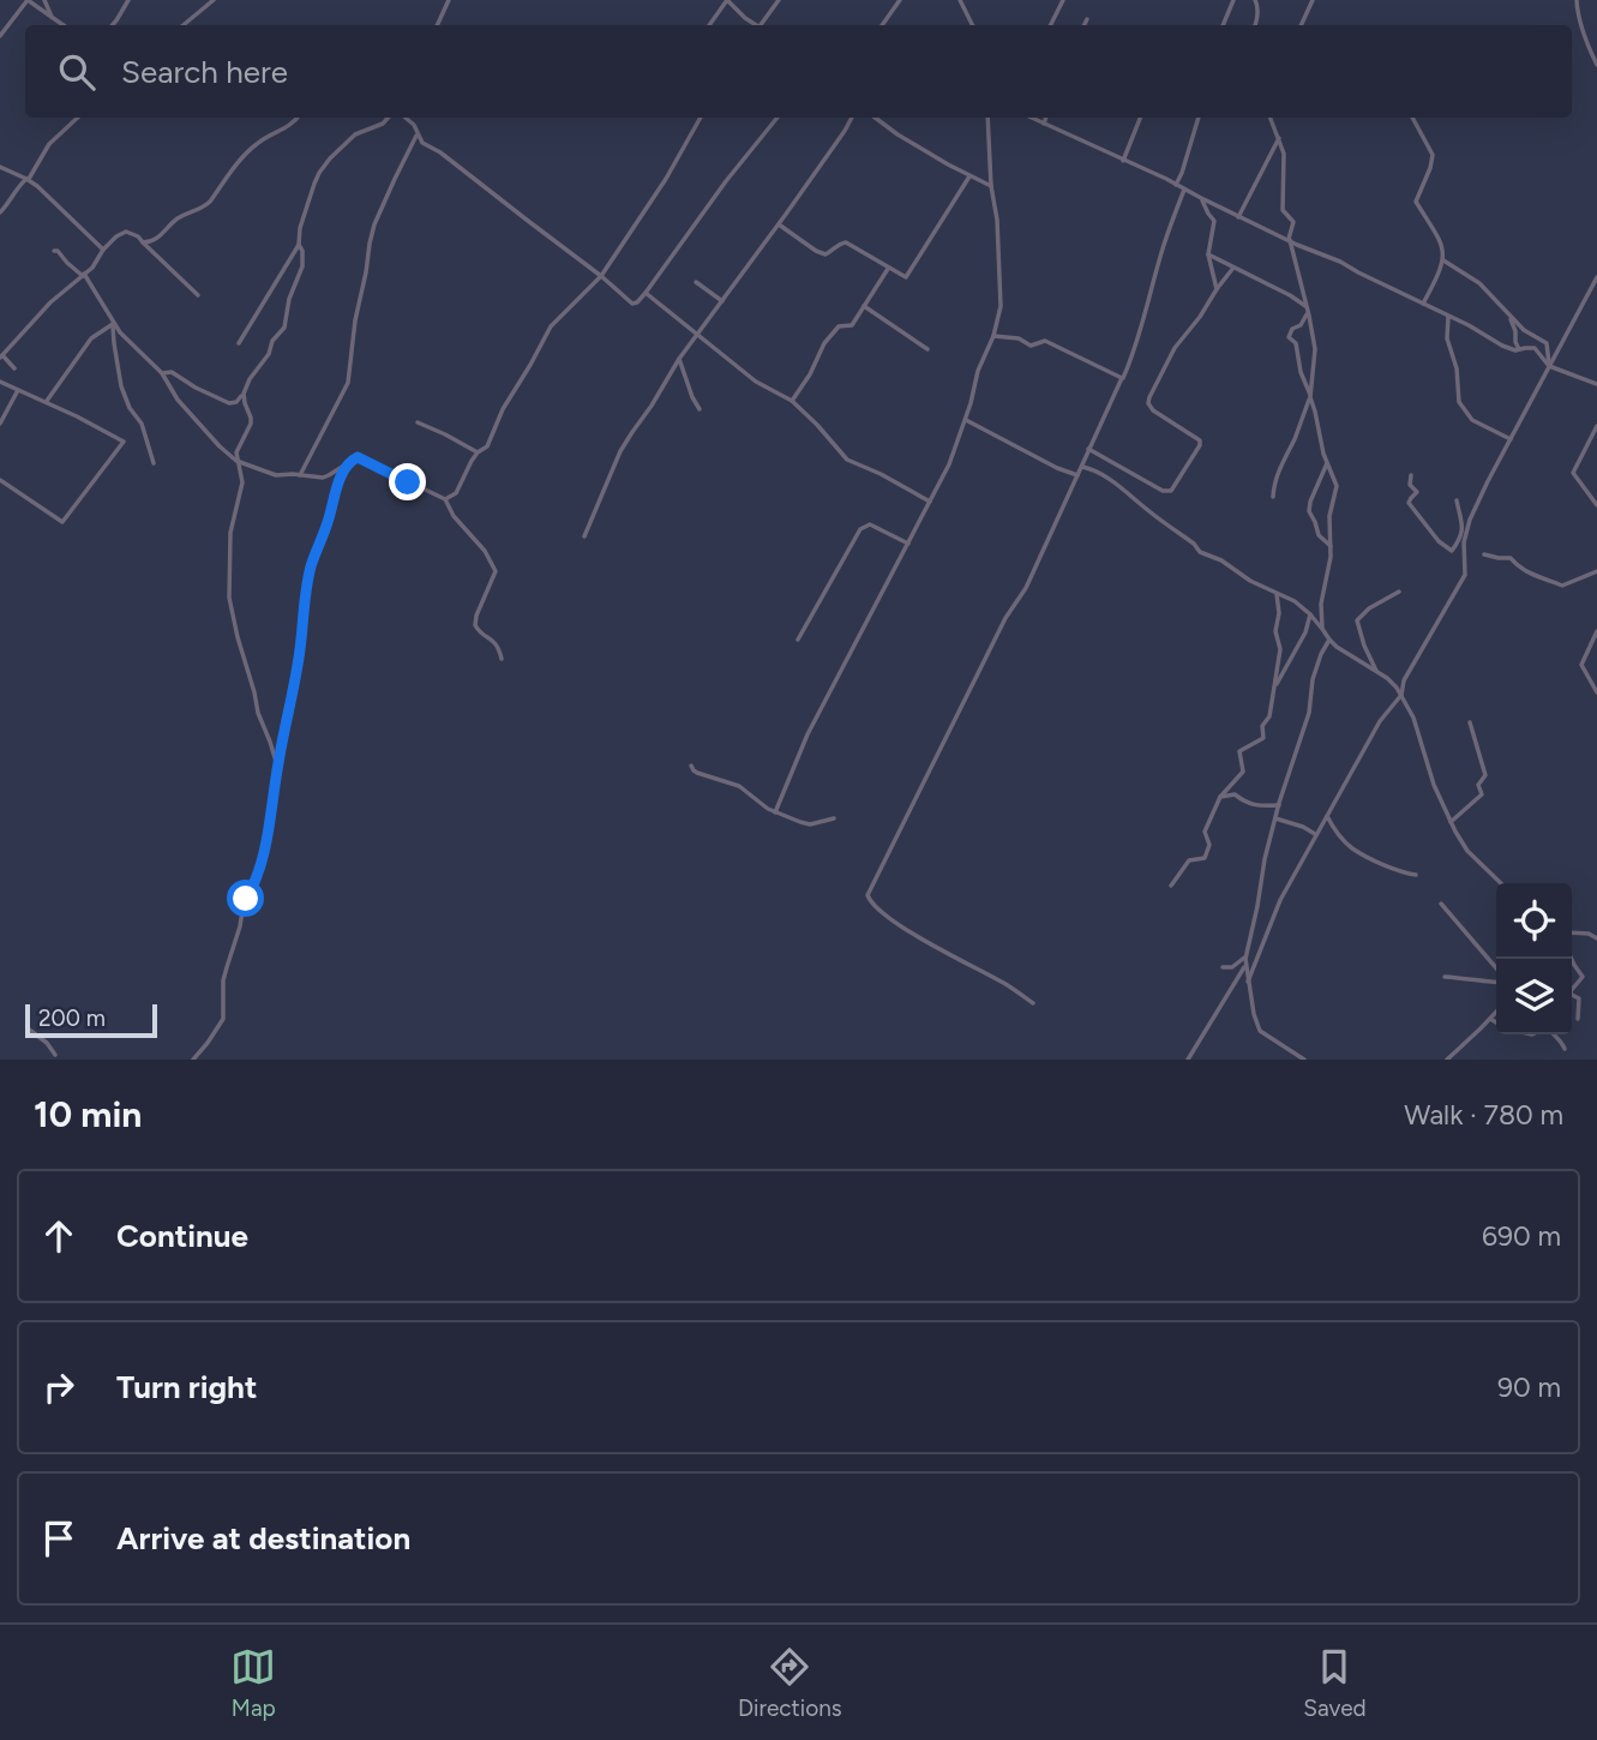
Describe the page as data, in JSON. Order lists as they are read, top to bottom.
{
  "scale_bar": "200 m",
  "page": {
    "search": "Search here",
    "scale": "200 m",
    "heading": ["10 min", "Walk · 780 m"],
    "list": [
      ["Continue", "690 m"],
      ["Turn right", "90 m"],
      "Arrive at destination"
    ],
    "nav": ["Map", "Directions", "Saved"]
  }
}
